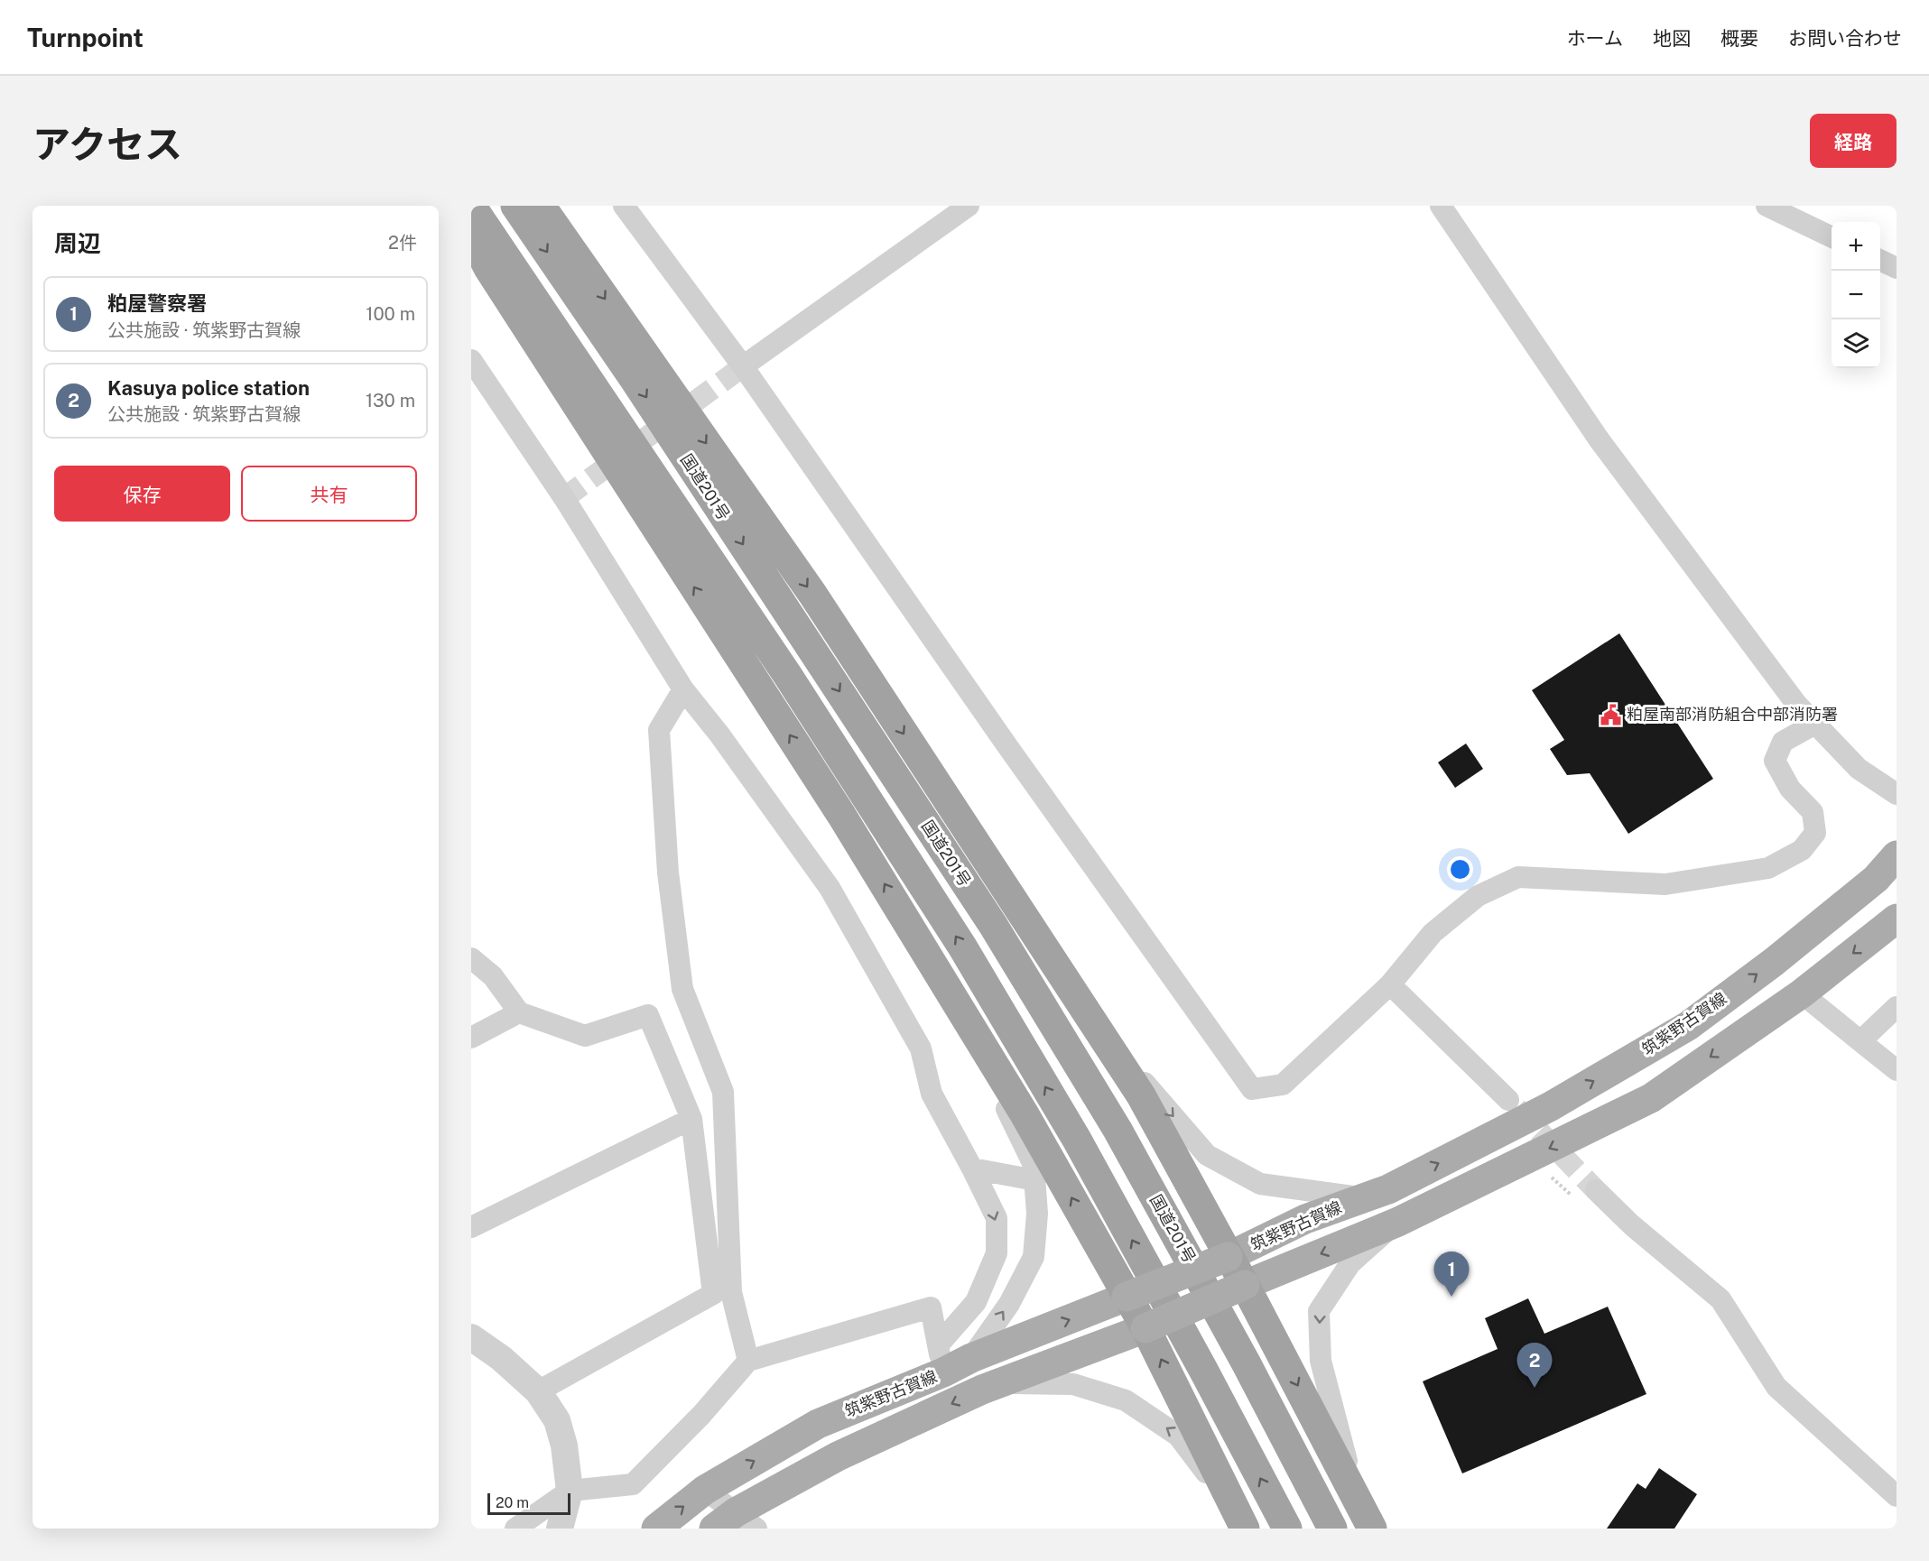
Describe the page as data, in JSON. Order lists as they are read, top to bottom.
{
  "streets": {
    "highway": ["国道201号"],
    "main road": ["筑紫野古賀線"]
  },
  "places": {
    "public building": ["粕屋南部消防組合中部消防署"]
  },
  "scale_bar": "20 m",
  "page": {
    "header": "Turnpoint",
    "nav": [
      "ホーム",
      "地図",
      "概要",
      "お問い合わせ"
    ],
    "title": "アクセス",
    "buttons": [
      "経路",
      ["保存", "共有"]
    ],
    "heading": ["周辺", "2件"],
    "map_buttons": ["+", "−"],
    "list": [
      {
        "mark": "1",
        "name": "粕屋警察署",
        "note": "公共施設 · 筑紫野古賀線",
        "value": "100 m"
      },
      {
        "mark": "2",
        "name": "Kasuya police station",
        "note": "公共施設 · 筑紫野古賀線",
        "value": "130 m"
      }
    ],
    "pins": ["1", "2"],
    "scale": "20 m"
  }
}
